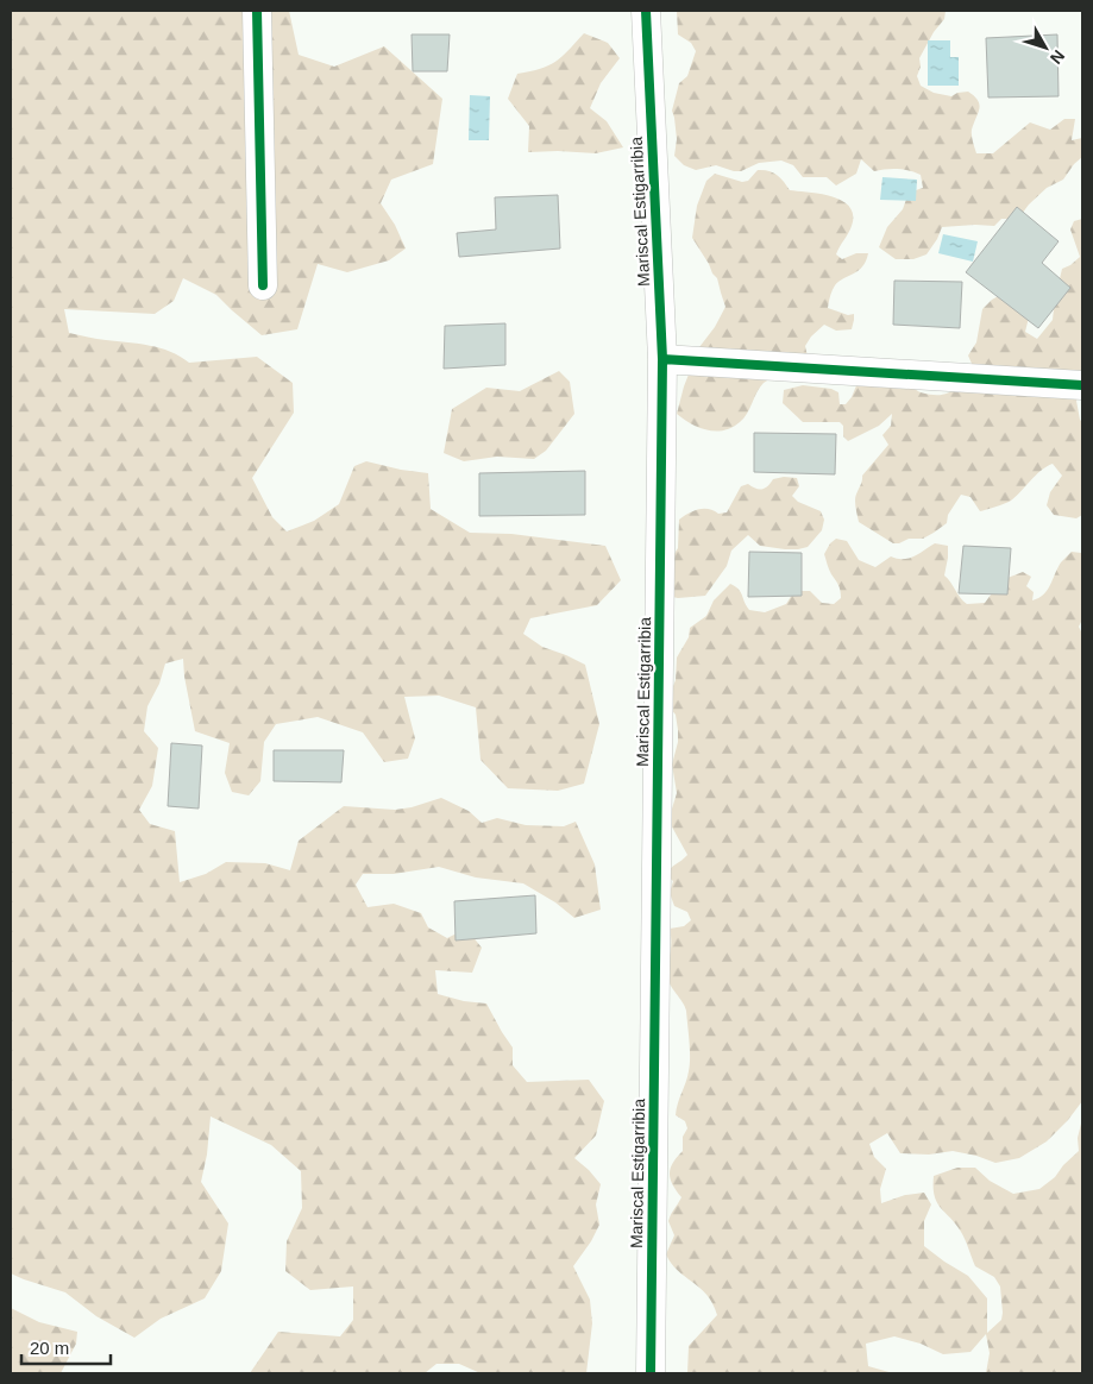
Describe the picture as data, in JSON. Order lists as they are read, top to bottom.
{
  "streets": {
    "street": ["Mariscal Estigarribia"]
  },
  "scale_bar": "20 m",
  "north": "bottom right"
}
